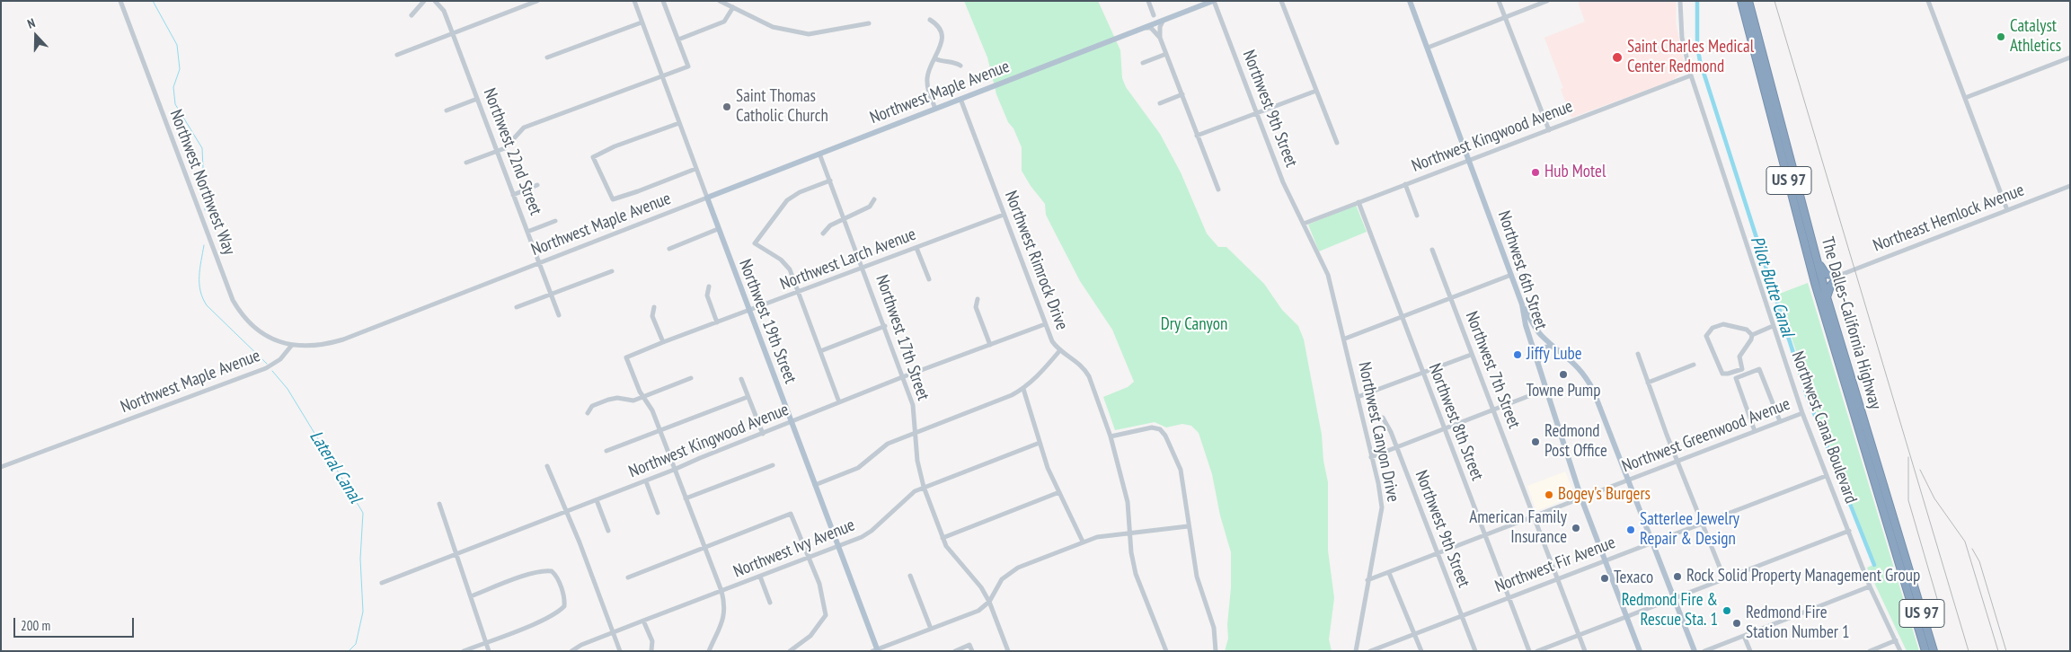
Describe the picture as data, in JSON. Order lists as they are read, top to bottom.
{
  "streets": {
    "highway": ["US 97", "The Dalles-California Highway"],
    "main road": ["Northwest Maple Avenue", "Northwest 6th Street", "Northwest 19th Street"],
    "street": [
      "Northwest 9th Street",
      "Northwest Kingwood Avenue",
      "Northwest 22nd Street",
      "Northwest Northwest Way",
      "Northeast Hemlock Avenue",
      "Northwest Larch Avenue",
      "Northwest Rimrock Drive",
      "Northwest 17th Street",
      "Northwest 7th Street",
      "Northwest 8th Street",
      "Northwest Canal Boulevard",
      "Northwest Canyon Drive",
      "Northwest Greenwood Avenue",
      "Northwest Ivy Avenue",
      "Northwest Fir Avenue"
    ]
  },
  "crossings": [
    ["Northwest Maple Avenue", "Northwest 9th Street"],
    ["Northwest Maple Avenue", "Northwest 22nd Street"],
    ["Northwest Maple Avenue", "Northwest Northwest Way"],
    ["Northwest Maple Avenue", "Northwest Rimrock Drive"],
    ["Northwest Maple Avenue", "Northwest 19th Street"],
    ["Northwest Maple Avenue", "Northwest 17th Street"],
    ["Northwest 9th Street", "Northwest Kingwood Avenue"],
    ["Northwest 9th Street", "Northwest Canyon Drive"],
    ["Northwest 9th Street", "Northwest Greenwood Avenue"],
    ["Northwest 9th Street", "Northwest Fir Avenue"],
    ["Northwest Kingwood Avenue", "Northwest Rimrock Drive"],
    ["Northwest Kingwood Avenue", "Northwest 6th Street"],
    ["Northwest Kingwood Avenue", "Northwest 19th Street"],
    ["Northwest Kingwood Avenue", "Northwest 17th Street"],
    ["Northwest Kingwood Avenue", "Northwest 8th Street"],
    ["Northwest Kingwood Avenue", "Northwest Canal Boulevard"],
    ["Northwest Kingwood Avenue", "Northwest Canyon Drive"],
    ["Northwest Larch Avenue", "Northwest Rimrock Drive"],
    ["Northwest Larch Avenue", "Northwest 19th Street"],
    ["Northwest Larch Avenue", "Northwest 17th Street"],
    ["Northwest 6th Street", "Northwest Greenwood Avenue"],
    ["Northwest 6th Street", "Northwest Fir Avenue"],
    ["Northwest 19th Street", "Northwest Ivy Avenue"],
    ["Northwest 17th Street", "Northwest Ivy Avenue"],
    ["Northwest 7th Street", "Northwest Greenwood Avenue"],
    ["Northwest 7th Street", "Northwest Fir Avenue"],
    ["Northwest 8th Street", "Northwest Greenwood Avenue"],
    ["Northwest 8th Street", "Northwest Fir Avenue"],
    ["Northwest Canal Boulevard", "Northwest Greenwood Avenue"],
    ["Northwest Canal Boulevard", "Northwest Fir Avenue"],
    ["Northwest Canyon Drive", "Northwest Greenwood Avenue"]
  ],
  "water": ["Pilot Butte Canal", "Lateral Canal"],
  "parks": ["Dry Canyon"],
  "places": [
    "Catalyst Athletics",
    "Saint Charles Medical Center Redmond",
    "Saint Thomas Catholic Church",
    "Hub Motel",
    "Jiffy Lube",
    "Towne Pump",
    "Redmond Post Office",
    "Bogey's Burgers",
    "American Family Insurance",
    "Satterlee Jewelry Repair & Design",
    "Rock Solid Property Management Group",
    "Texaco",
    "Redmond Fire & Rescue Sta. 1",
    "Redmond Fire Station Number 1"
  ],
  "scale_bar": "200 m",
  "north": "top"
}
